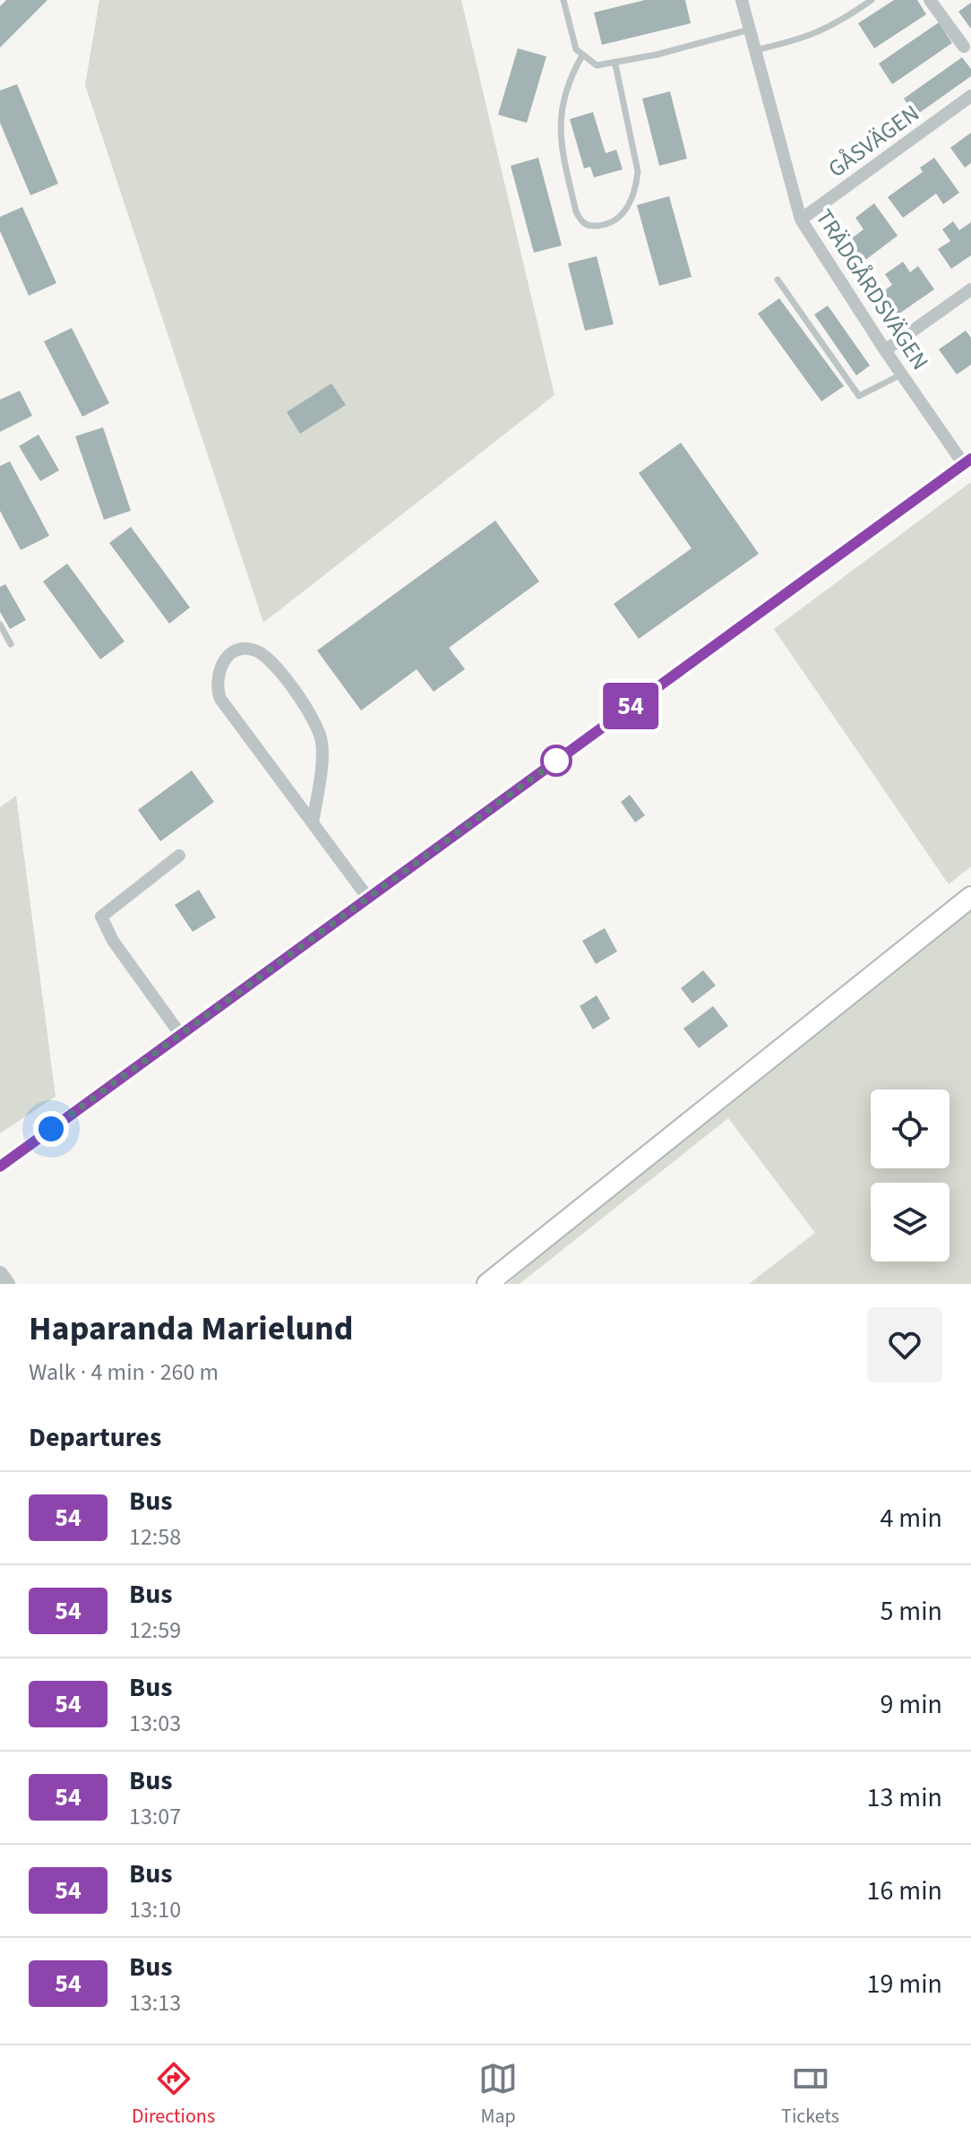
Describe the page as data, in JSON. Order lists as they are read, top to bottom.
{
  "streets": {
    "street": ["GÅSVÄGEN", "TRÄDGÅRDSVÄGEN"]
  },
  "crossings": [
    ["GÅSVÄGEN", "TRÄDGÅRDSVÄGEN"]
  ],
  "lines": ["bus line 54"],
  "page": {
    "on_map": "54",
    "heading": [
      ["Haparanda Marielund", "Walk · 4 min · 260 m"],
      "Departures"
    ],
    "list": [
      {
        "mark": "54",
        "name": "Bus",
        "note": "12:58",
        "value": "4 min"
      },
      {
        "mark": "54",
        "name": "Bus",
        "note": "12:59",
        "value": "5 min"
      },
      {
        "mark": "54",
        "name": "Bus",
        "note": "13:03",
        "value": "9 min"
      },
      {
        "mark": "54",
        "name": "Bus",
        "note": "13:07",
        "value": "13 min"
      },
      {
        "mark": "54",
        "name": "Bus",
        "note": "13:10",
        "value": "16 min"
      },
      {
        "mark": "54",
        "name": "Bus",
        "note": "13:13",
        "value": "19 min"
      }
    ],
    "tabs": ["Directions", "Map", "Tickets"]
  }
}
